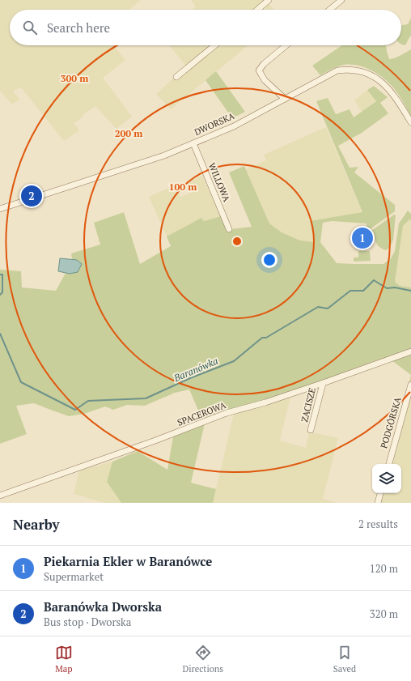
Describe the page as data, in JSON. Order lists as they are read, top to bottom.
{
  "streets": {
    "street": [
      "DWORSKA",
      "WILLOWA",
      "ZACISZE",
      "SPACEROWA",
      "PODGÓRSKA"
    ]
  },
  "crossings": [
    ["DWORSKA", "WILLOWA"],
    ["ZACISZE", "SPACEROWA"]
  ],
  "water": ["Baranówka"],
  "page": {
    "search": "Search here",
    "pins": ["2", "1"],
    "heading": ["Nearby", "2 results"],
    "list": [
      {
        "mark": "1",
        "name": "Piekarnia Ekler w Baranówce",
        "note": "Supermarket",
        "value": "120 m"
      },
      {
        "mark": "2",
        "name": "Baranówka Dworska",
        "note": "Bus stop · Dworska",
        "value": "320 m"
      }
    ],
    "nav": ["Map", "Directions", "Saved"]
  },
  "rings": ["300 m", "200 m", "100 m"]
}
